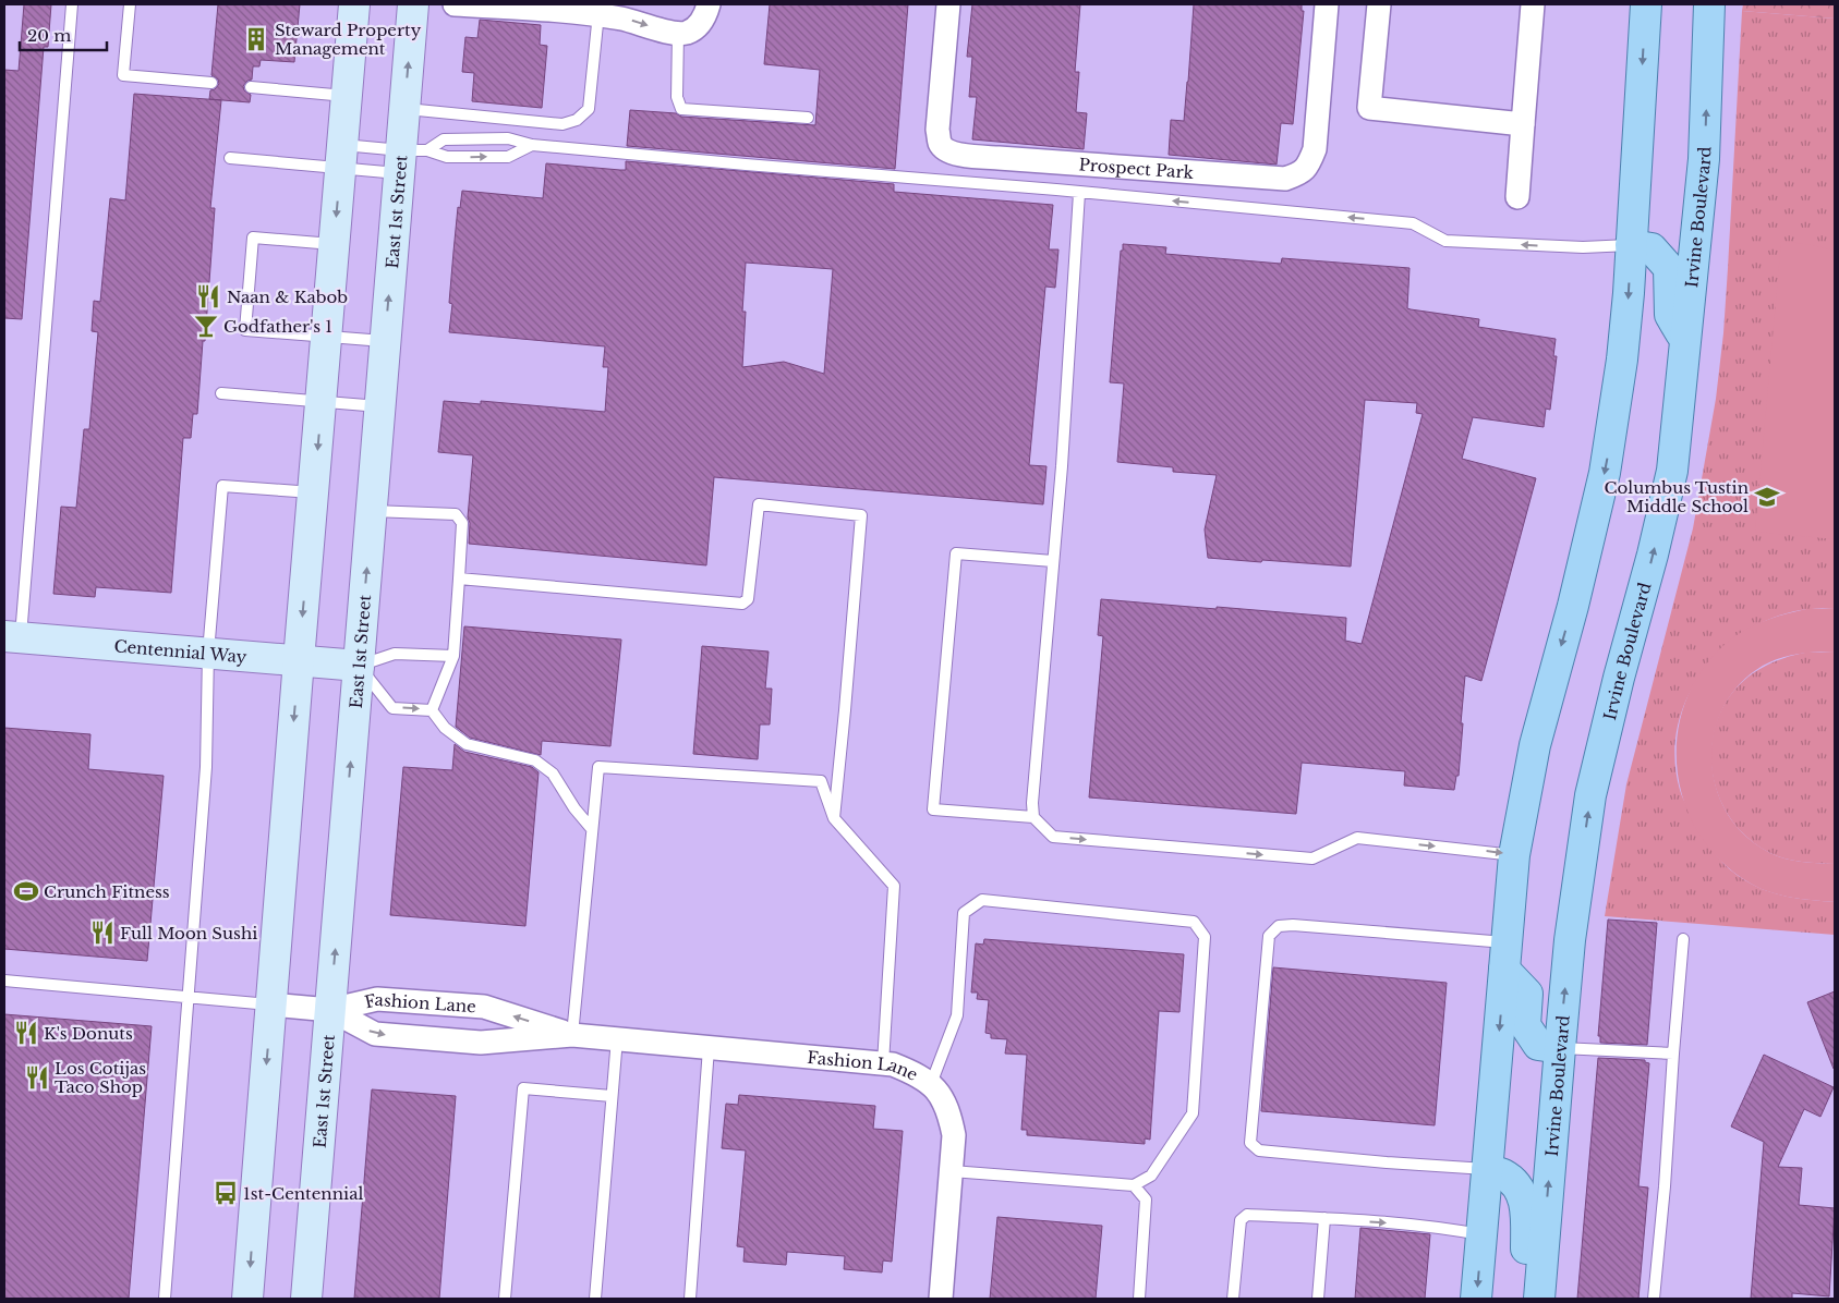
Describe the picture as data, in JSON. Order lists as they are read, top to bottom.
{
  "streets": {
    "main road": ["East 1st Street", "Irvine Boulevard", "Centennial Way"],
    "street": ["Prospect Park", "Fashion Lane"]
  },
  "crossings": [
    ["East 1st Street", "Centennial Way"],
    ["East 1st Street", "Fashion Lane"]
  ],
  "places": {
    "building": ["Steward Property Management"],
    "restaurant": [
      "Naan & Kabob",
      "Full Moon Sushi",
      "K's Donuts",
      "Los Cotijas Taco Shop"
    ],
    "bar": ["Godfather's 1"],
    "school or university": ["Columbus Tustin Middle School"],
    "sports": ["Crunch Fitness"],
    "bus stop": ["1st-Centennial"]
  },
  "scale_bar": "20 m"
}
